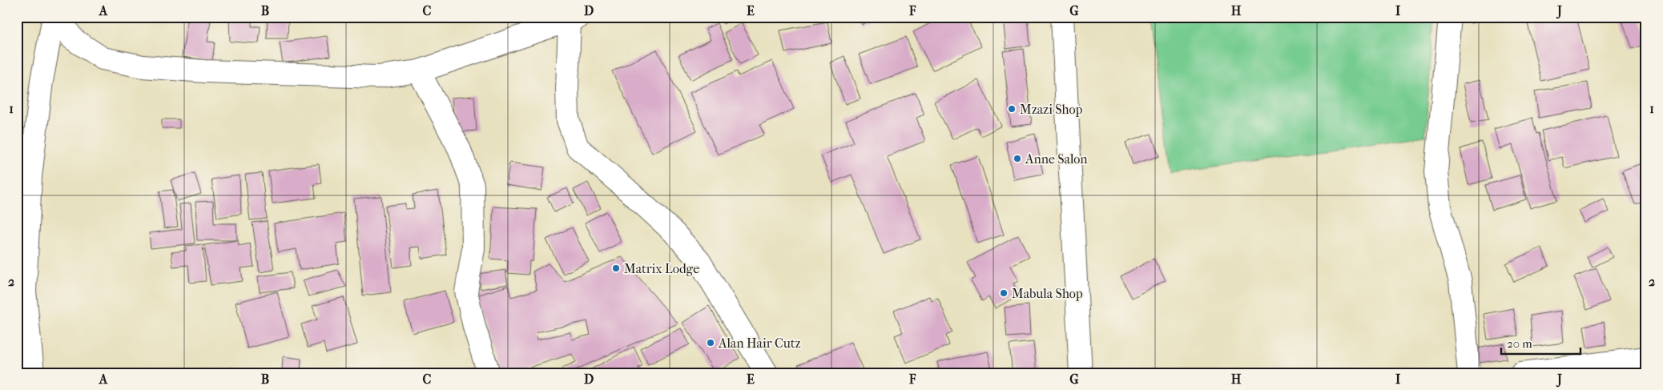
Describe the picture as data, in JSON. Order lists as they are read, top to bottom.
{
  "places": [
    "Mzazi Shop",
    "Anne Salon",
    "Matrix Lodge",
    "Mabula Shop",
    "Alan Hair Cutz"
  ],
  "scale_bar": "20 m",
  "grid": {
    "columns": [
      "A",
      "B",
      "C",
      "D",
      "E",
      "F",
      "G",
      "H",
      "I",
      "J"
    ],
    "rows": ["1", "2"]
  }
}
